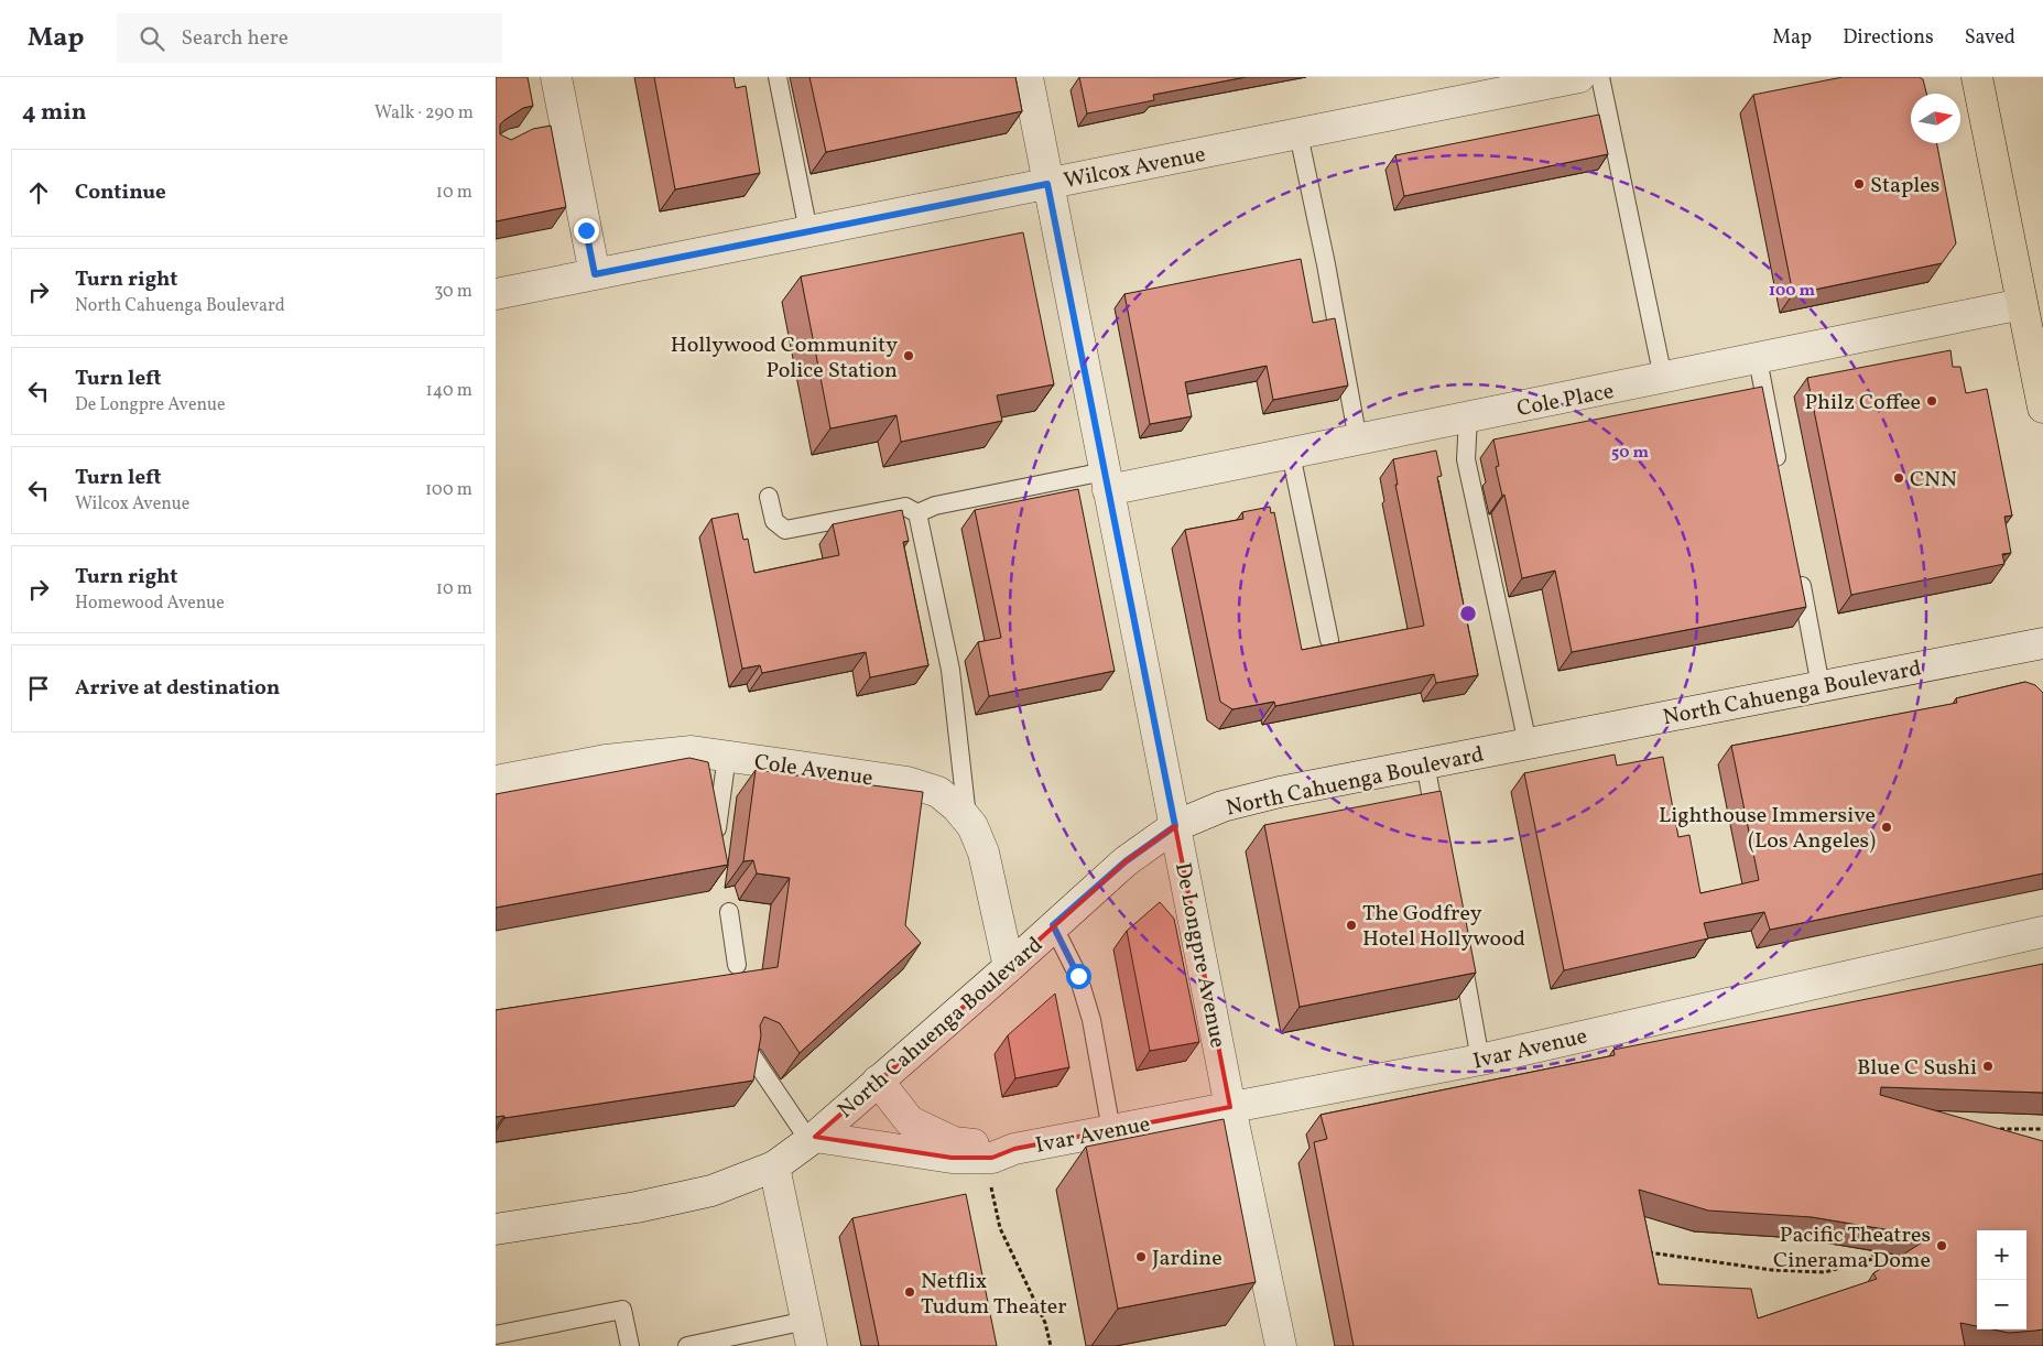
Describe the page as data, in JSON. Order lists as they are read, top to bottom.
{
  "streets": {
    "street": [
      "Wilcox Avenue",
      "Cole Place",
      "North Cahuenga Boulevard",
      "Cole Avenue",
      "De Longpre Avenue",
      "Ivar Avenue"
    ]
  },
  "crossings": [
    ["Wilcox Avenue", "De Longpre Avenue"],
    ["Cole Place", "De Longpre Avenue"],
    ["North Cahuenga Boulevard", "Cole Avenue"],
    ["North Cahuenga Boulevard", "De Longpre Avenue"],
    ["North Cahuenga Boulevard", "Ivar Avenue"],
    ["De Longpre Avenue", "Ivar Avenue"]
  ],
  "places": [
    "Staples",
    "Hollywood Community Police Station",
    "Philz Coffee",
    "CNN",
    "Lighthouse Immersive (Los Angeles)",
    "The Godfrey Hotel Hollywood",
    "Blue C Sushi",
    "Pacific Theatres Cinerama Dome",
    "Jardine",
    "Netflix Tudum Theater"
  ],
  "north": "right",
  "page": {
    "header": "Map",
    "search": "Search here",
    "nav": ["Map", "Directions", "Saved"],
    "heading": ["4 min", "Walk · 290 m"],
    "list": [
      ["Continue", "10 m"],
      ["Turn right", "North Cahuenga Boulevard", "30 m"],
      ["Turn left", "De Longpre Avenue", "140 m"],
      ["Turn left", "Wilcox Avenue", "100 m"],
      ["Turn right", "Homewood Avenue", "10 m"],
      "Arrive at destination"
    ],
    "map_buttons": ["+", "−"]
  },
  "rings": ["100 m", "50 m"]
}
